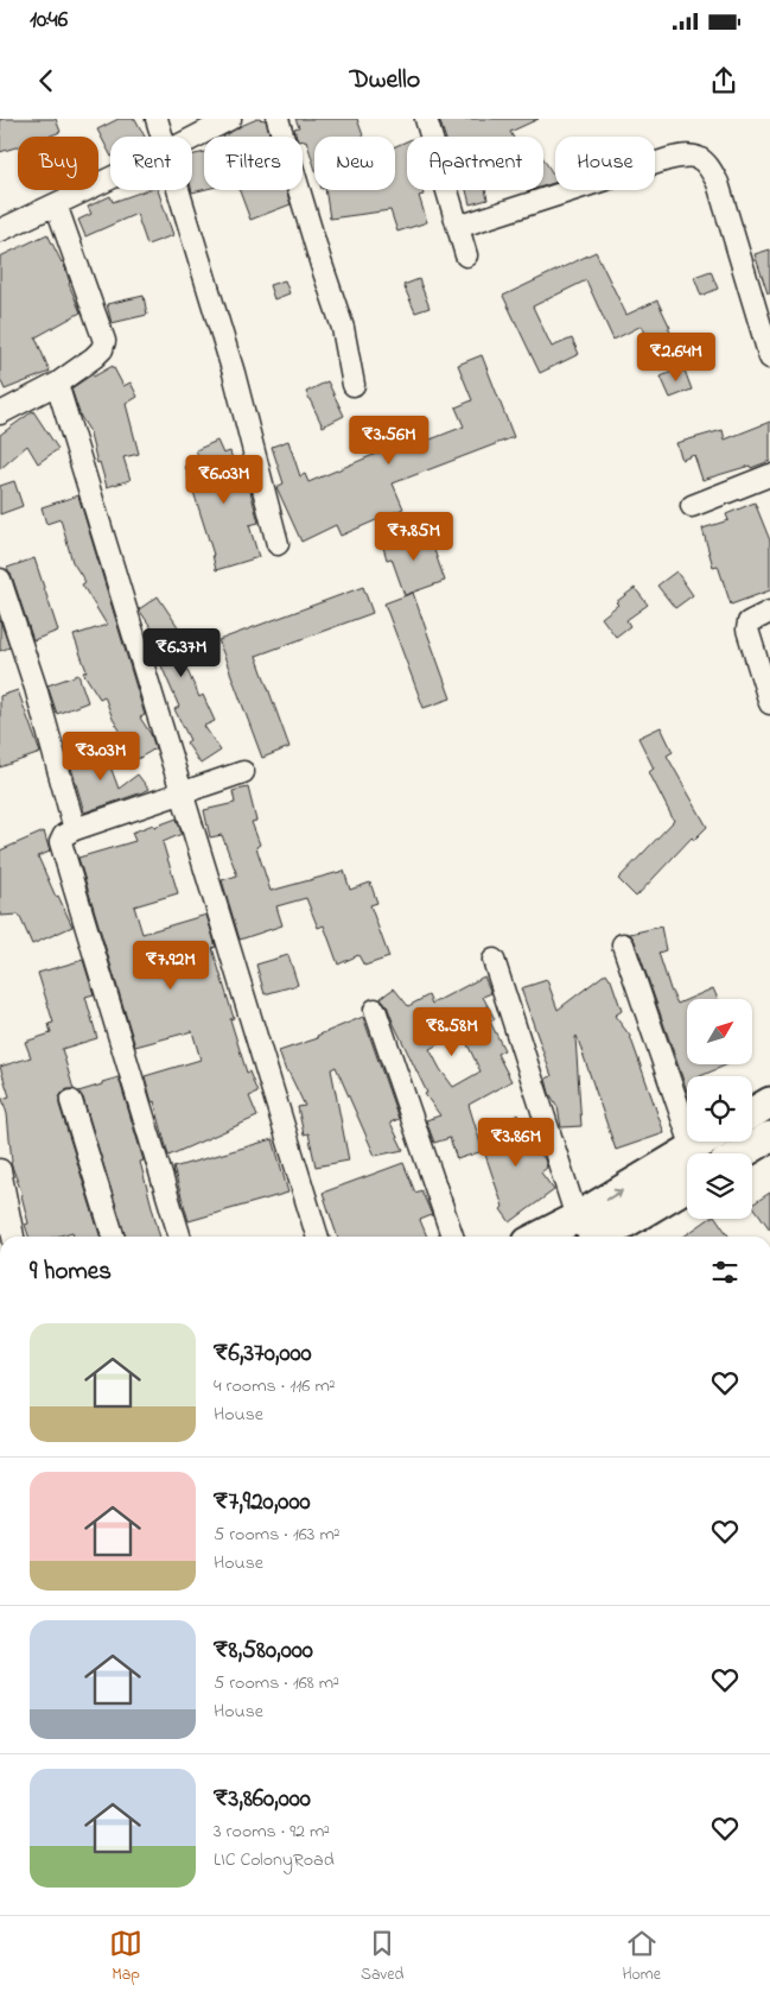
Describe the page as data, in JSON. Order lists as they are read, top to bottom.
{
  "north": "top right",
  "page": {
    "status": "10:46",
    "header": "Dwello",
    "chip": [
      "Buy",
      "Rent",
      "Filters",
      "New",
      "Apartment",
      "House"
    ],
    "price": [
      "₹2.64M",
      "₹3.56M",
      "₹6.03M",
      "₹7.85M",
      "₹6.37M",
      "₹3.03M",
      "₹7.92M",
      "₹8.58M",
      "₹3.86M"
    ],
    "heading": "9 homes",
    "list": [
      {
        "name": "₹6,370,000",
        "note": "4 rooms · 116 m² · House"
      },
      {
        "name": "₹7,920,000",
        "note": "5 rooms · 163 m² · House"
      },
      {
        "name": "₹8,580,000",
        "note": "5 rooms · 168 m² · House"
      },
      {
        "name": "₹3,860,000",
        "note": "3 rooms · 92 m² · LIC ColonyRoad"
      }
    ],
    "tabs": ["Map", "Saved", "Home"]
  }
}
